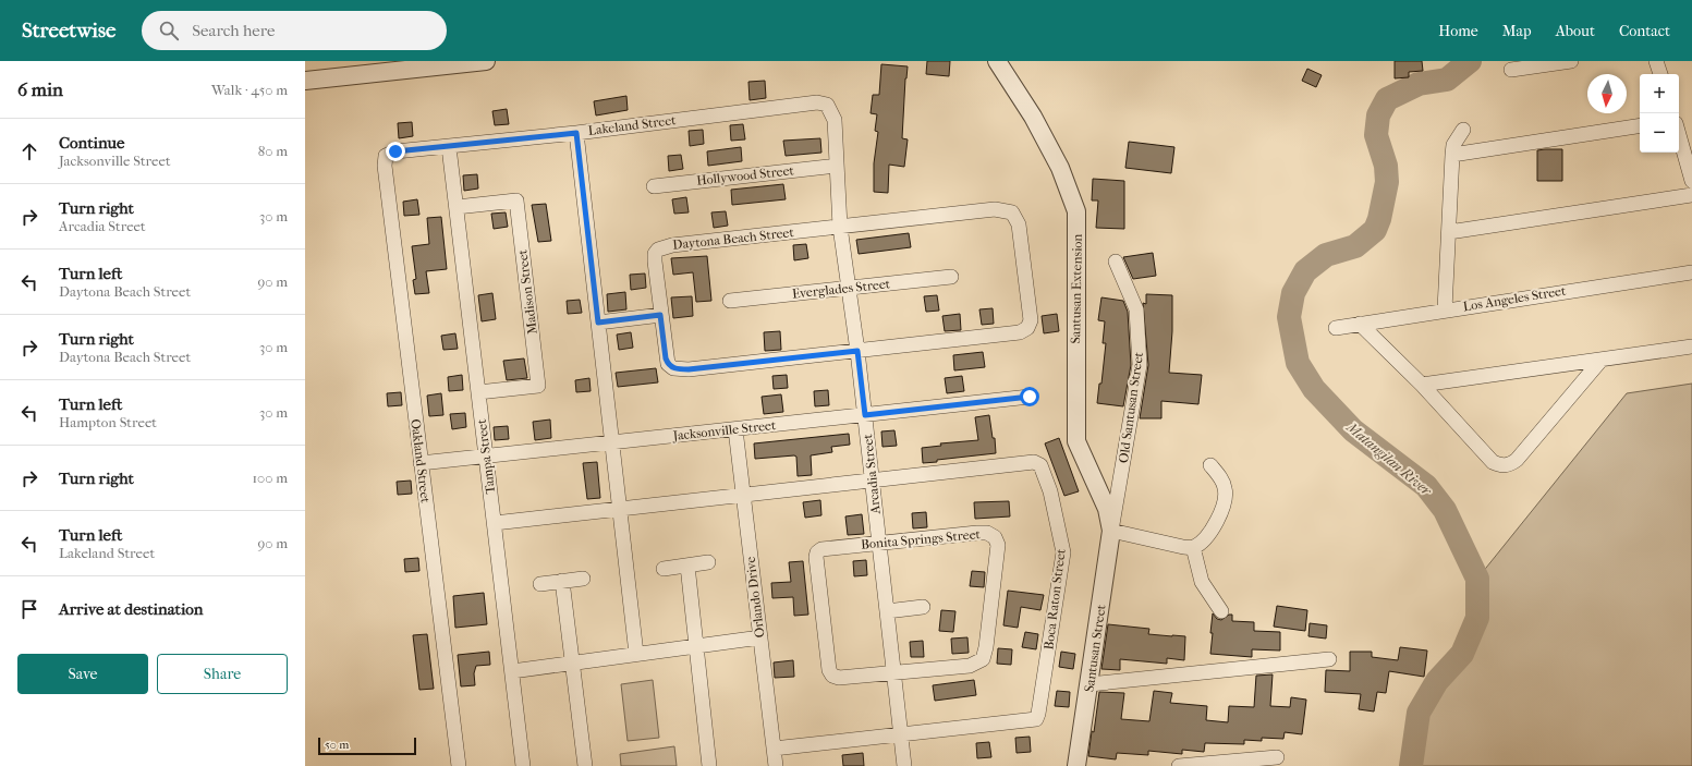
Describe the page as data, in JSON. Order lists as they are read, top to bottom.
{
  "streets": {
    "street": [
      "Lakeland Street",
      "Hollywood Street",
      "Daytona Beach Street",
      "Everglades Street",
      "Santusan Extension",
      "Madison Street",
      "Los Angeles Street",
      "Old Santusan Street",
      "Jacksonville Street",
      "Tampa Street",
      "Oakland Street",
      "Arcadia Street",
      "Bonita Springs Street",
      "Orlando Drive",
      "Boca Raton Street",
      "Santusan Street"
    ]
  },
  "crossings": [
    ["Lakeland Street", "Tampa Street"],
    ["Lakeland Street", "Oakland Street"],
    ["Lakeland Street", "Arcadia Street"],
    ["Hollywood Street", "Arcadia Street"],
    ["Daytona Beach Street", "Arcadia Street"],
    ["Everglades Street", "Arcadia Street"],
    ["Santusan Extension", "Old Santusan Street"],
    ["Santusan Extension", "Santusan Street"],
    ["Madison Street", "Tampa Street"],
    ["Old Santusan Street", "Santusan Street"],
    ["Jacksonville Street", "Tampa Street"],
    ["Jacksonville Street", "Oakland Street"],
    ["Jacksonville Street", "Arcadia Street"],
    ["Jacksonville Street", "Orlando Drive"],
    ["Tampa Street", "Boca Raton Street"],
    ["Arcadia Street", "Bonita Springs Street"],
    ["Arcadia Street", "Boca Raton Street"],
    ["Orlando Drive", "Boca Raton Street"]
  ],
  "water": ["Matangilan River"],
  "scale_bar": "50 m",
  "north": "bottom",
  "page": {
    "header": "Streetwise",
    "search": "Search here",
    "nav": [
      "Home",
      "Map",
      "About",
      "Contact"
    ],
    "heading": ["6 min", "Walk · 450 m"],
    "map_buttons": ["+", "−"],
    "list": [
      ["Continue", "Jacksonville Street", "80 m"],
      ["Turn right", "Arcadia Street", "30 m"],
      ["Turn left", "Daytona Beach Street", "90 m"],
      ["Turn right", "Daytona Beach Street", "30 m"],
      ["Turn left", "Hampton Street", "30 m"],
      ["Turn right", "100 m"],
      ["Turn left", "Lakeland Street", "90 m"],
      "Arrive at destination"
    ],
    "buttons": ["Save", "Share"],
    "scale": "50 m"
  }
}
